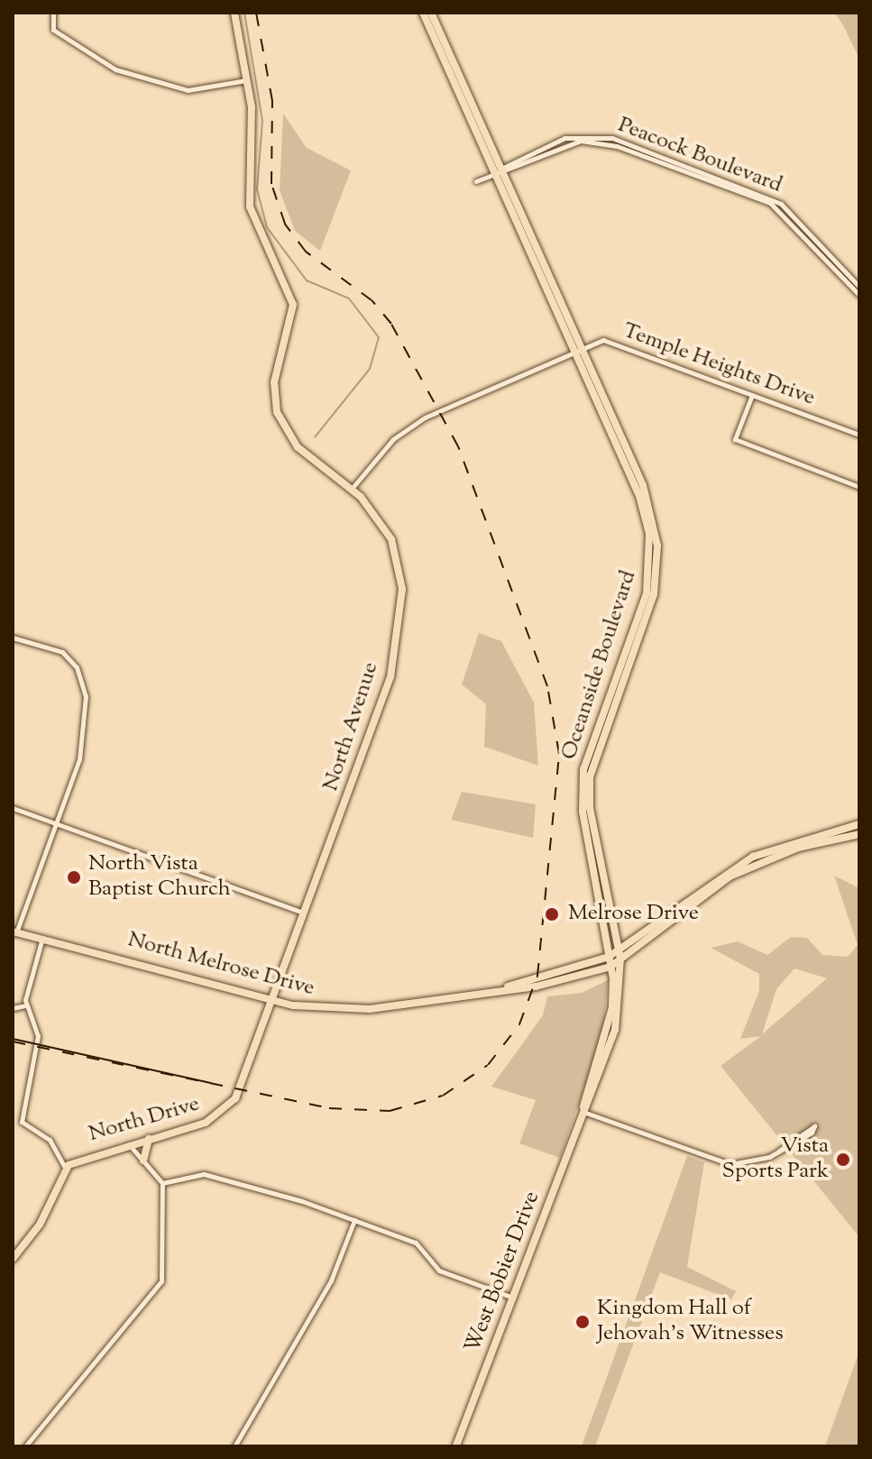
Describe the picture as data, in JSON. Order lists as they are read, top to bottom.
{
  "streets": {
    "main road": [
      "Oceanside Boulevard",
      "North Avenue",
      "North Melrose Drive",
      "North Drive",
      "West Bobier Drive"
    ],
    "street": ["Peacock Boulevard", "Temple Heights Drive"]
  },
  "crossings": [
    ["Peacock Boulevard", "Oceanside Boulevard"],
    ["Temple Heights Drive", "Oceanside Boulevard"],
    ["Temple Heights Drive", "North Avenue"],
    ["Oceanside Boulevard", "North Melrose Drive"],
    ["Oceanside Boulevard", "West Bobier Drive"],
    ["North Avenue", "North Melrose Drive"],
    ["North Avenue", "North Drive"]
  ],
  "places": [
    "North Vista Baptist Church",
    "Melrose Drive",
    "Vista Sports Park",
    "Kingdom Hall of Jehovah’s Witnesses"
  ]
}
